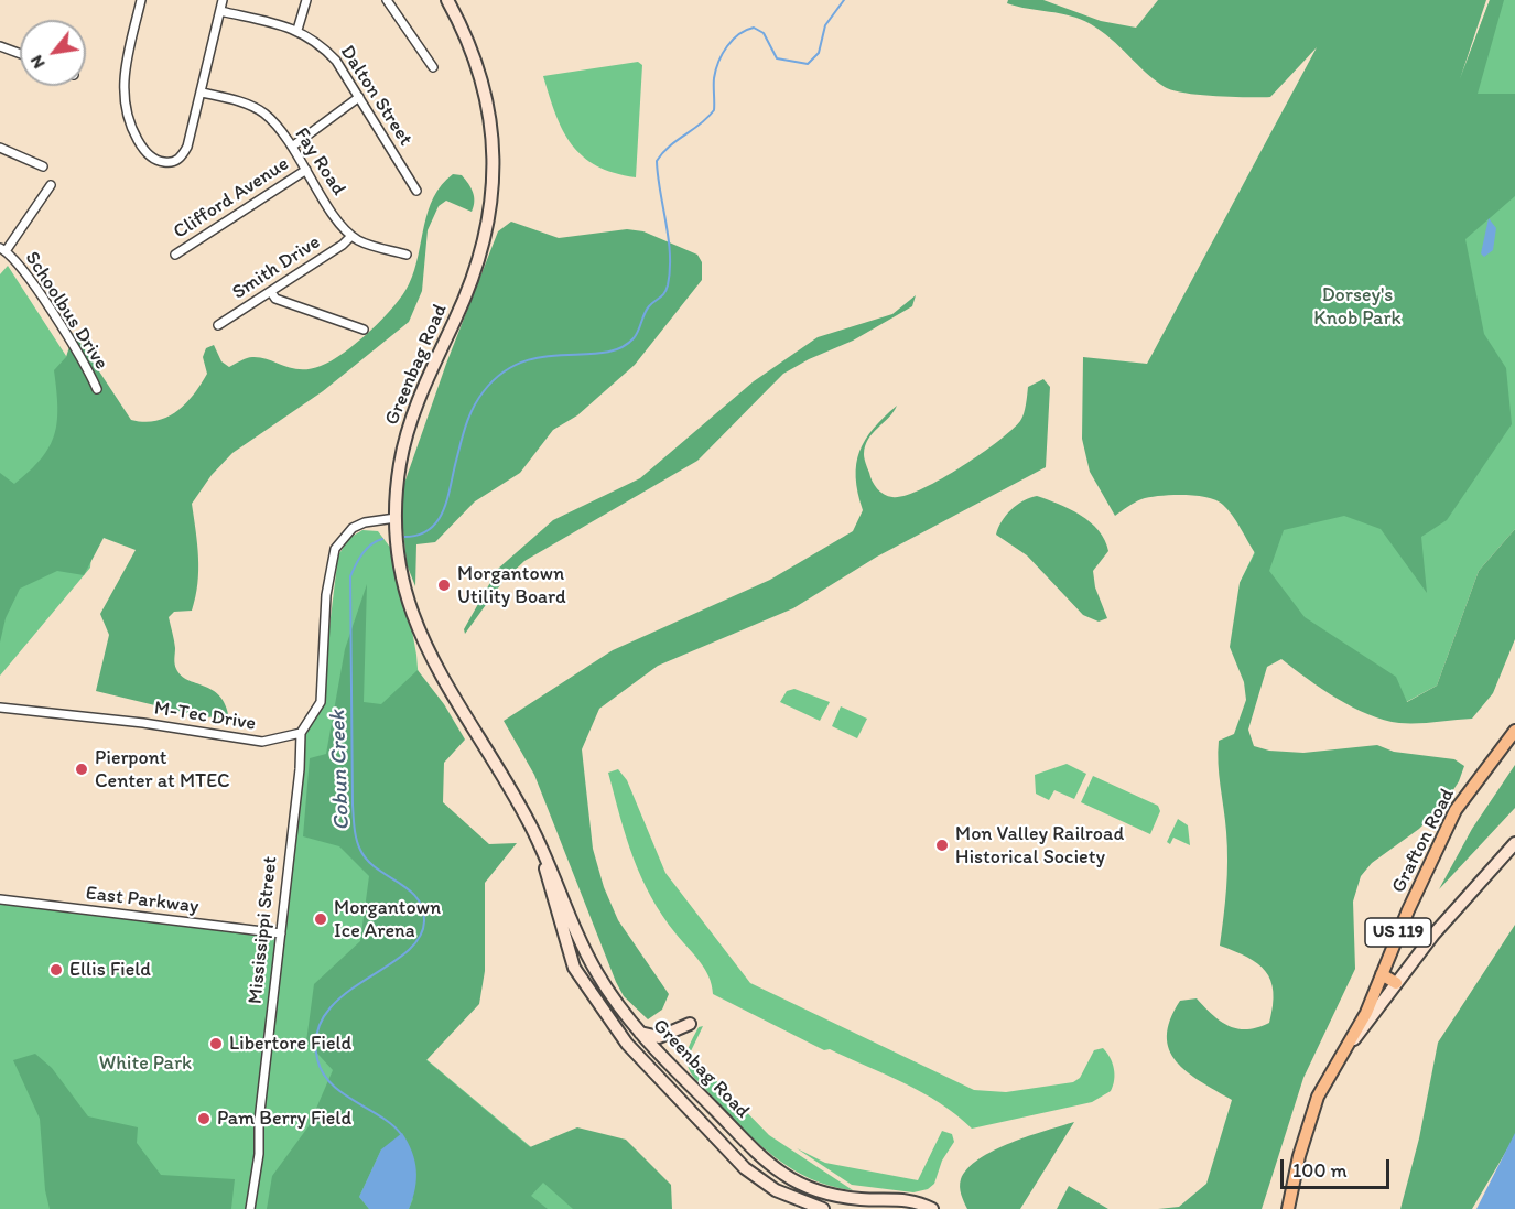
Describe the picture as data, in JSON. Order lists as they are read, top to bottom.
{
  "streets": {
    "main road": ["Greenbag Road", "Grafton Road", "US 119"],
    "street": [
      "Dalton Street",
      "Fay Road",
      "Clifford Avenue",
      "Smith Drive",
      "Schoolbus Drive",
      "M-Tec Drive",
      "East Parkway",
      "Mississippi Street"
    ]
  },
  "crossings": [
    ["Fay Road", "Clifford Avenue"],
    ["Fay Road", "Smith Drive"],
    ["M-Tec Drive", "Mississippi Street"],
    ["Grafton Road", "US 119"],
    ["East Parkway", "Mississippi Street"]
  ],
  "water": ["Cobun Creek"],
  "parks": ["Dorsey's Knob Park", "White Park"],
  "places": [
    "Morgantown Utility Board",
    "Pierpont Center at MTEC",
    "Mon Valley Railroad Historical Society",
    "Morgantown Ice Arena",
    "Ellis Field",
    "Libertore Field",
    "Pam Berry Field"
  ],
  "scale_bar": "100 m",
  "north": "bottom left"
}
